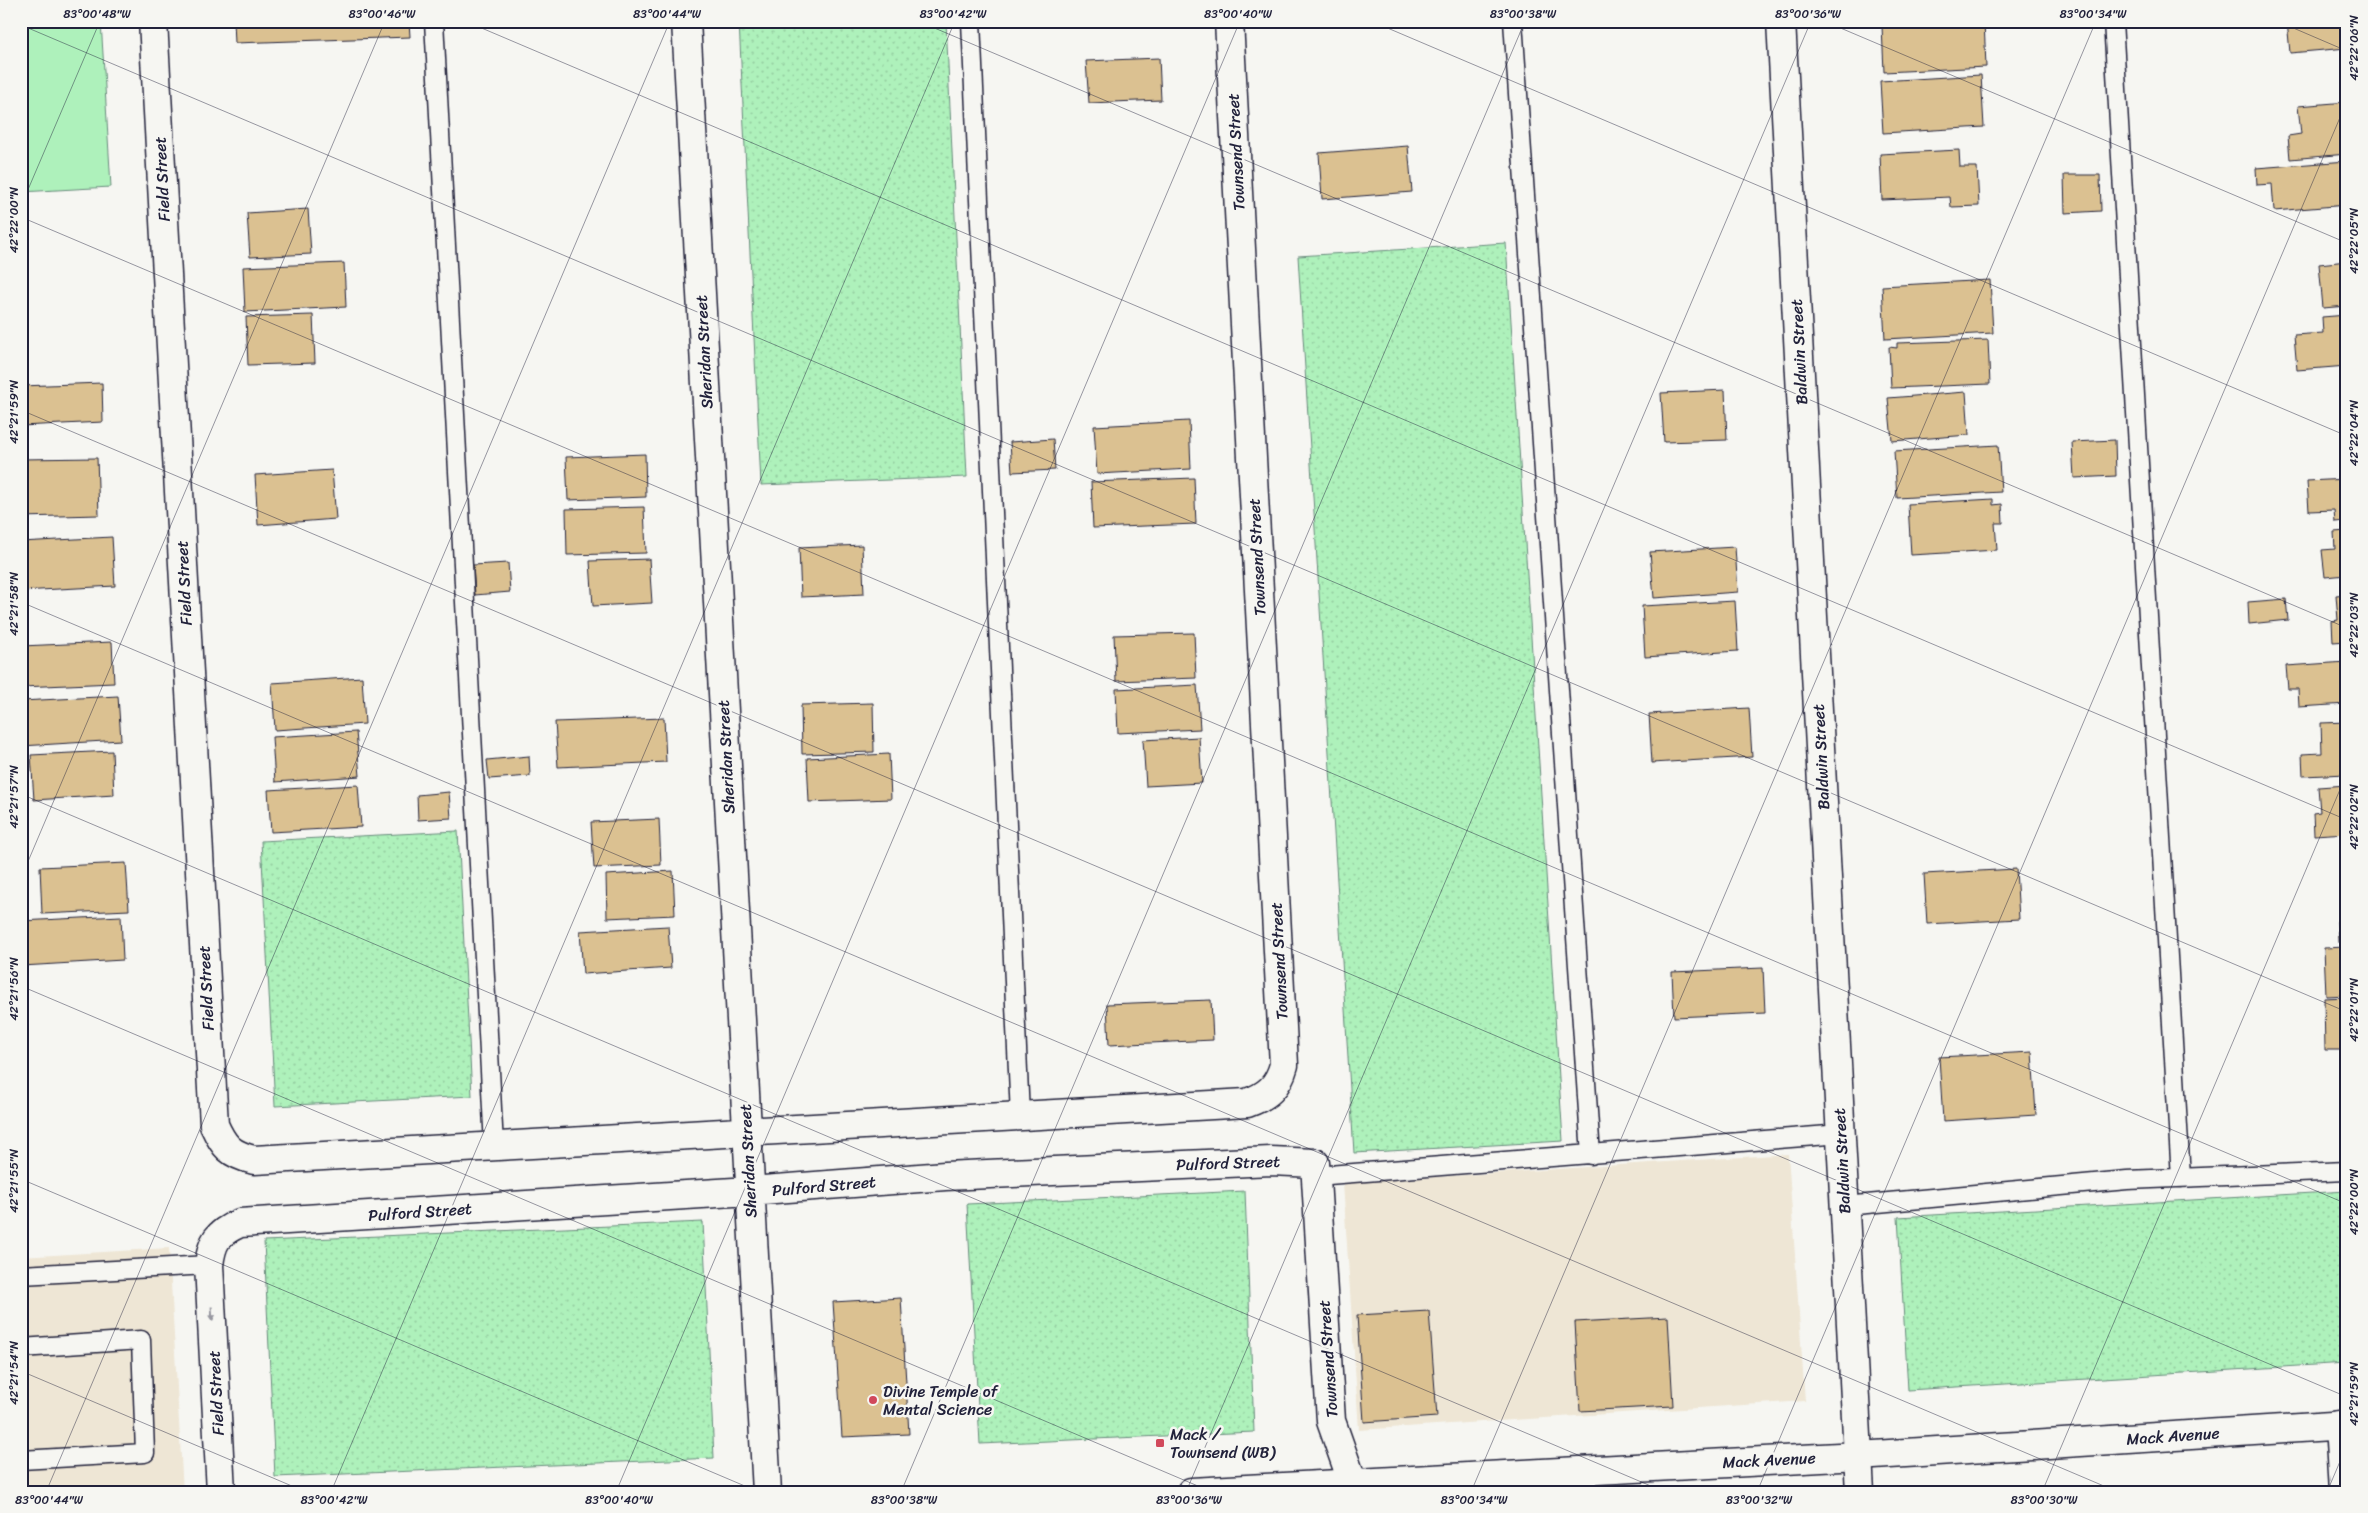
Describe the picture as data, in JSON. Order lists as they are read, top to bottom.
{
  "streets": {
    "street": [
      "Townsend Street",
      "Field Street",
      "Sheridan Street",
      "Baldwin Street",
      "Pulford Street",
      "Mack Avenue"
    ]
  },
  "crossings": [
    ["Townsend Street", "Pulford Street"],
    ["Townsend Street", "Mack Avenue"],
    ["Field Street", "Pulford Street"],
    ["Sheridan Street", "Pulford Street"],
    ["Baldwin Street", "Mack Avenue"]
  ],
  "places": {
    "other": ["Divine Temple of Mental Science"],
    "transit": ["Mack / Townsend (WB)"]
  },
  "coordinates": [
    "83°00'48\"W",
    "83°00'46\"W",
    "83°00'44\"W",
    "83°00'42\"W",
    "83°00'40\"W",
    "83°00'38\"W",
    "83°00'36\"W",
    "83°00'34\"W",
    "42°22'06\"N",
    "42°22'00\"N",
    "42°22'05\"N",
    "42°21'59\"N",
    "42°22'04\"N",
    "42°21'58\"N",
    "42°22'03\"N",
    "42°21'57\"N",
    "42°22'02\"N",
    "42°21'56\"N",
    "42°22'01\"N",
    "42°21'55\"N",
    "42°21'54\"N",
    "83°00'32\"W",
    "83°00'30\"W"
  ]
}
